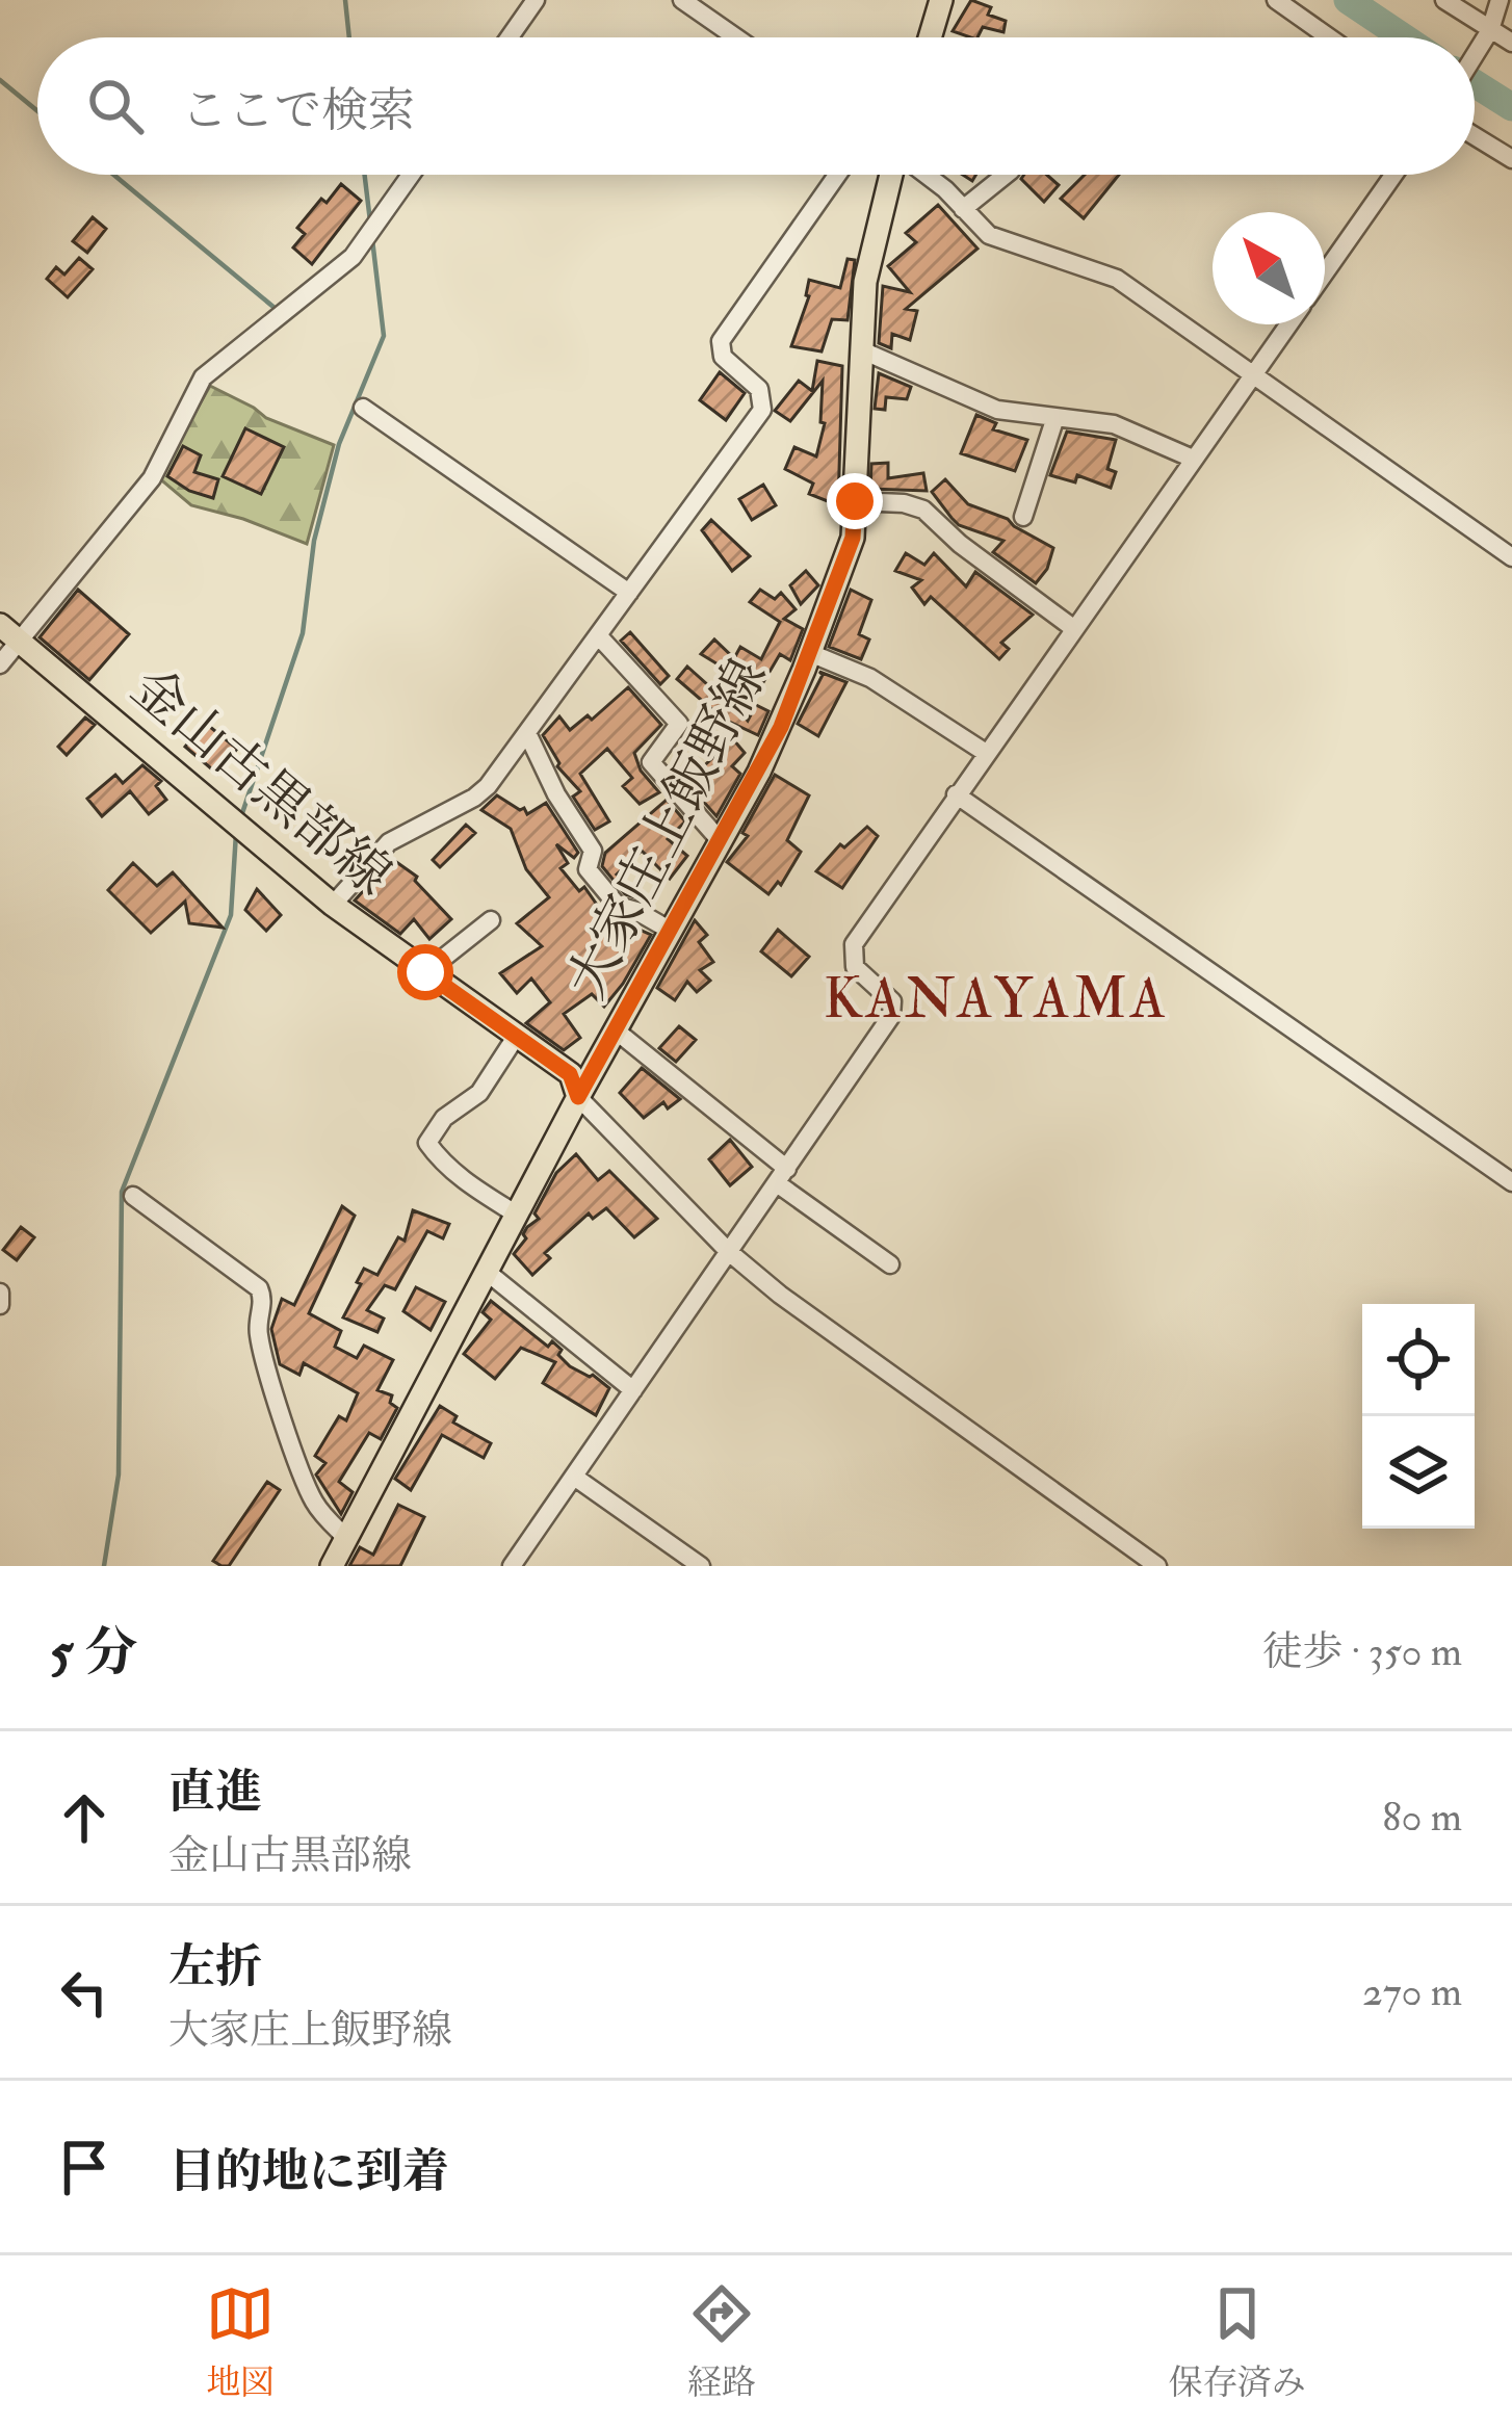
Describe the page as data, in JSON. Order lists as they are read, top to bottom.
{
  "streets": {
    "main road": ["金山古黒部線", "大家庄上飯野線"]
  },
  "crossings": [
    ["金山古黒部線", "大家庄上飯野線"]
  ],
  "districts": ["KANAYAMA"],
  "north": "top left",
  "page": {
    "search": "ここで検索",
    "heading": ["5 分", "徒歩 · 350 m"],
    "list": [
      ["直進", "金山古黒部線", "80 m"],
      ["左折", "大家庄上飯野線", "270 m"],
      "目的地に到着"
    ],
    "nav": ["地図", "経路", "保存済み"]
  }
}
